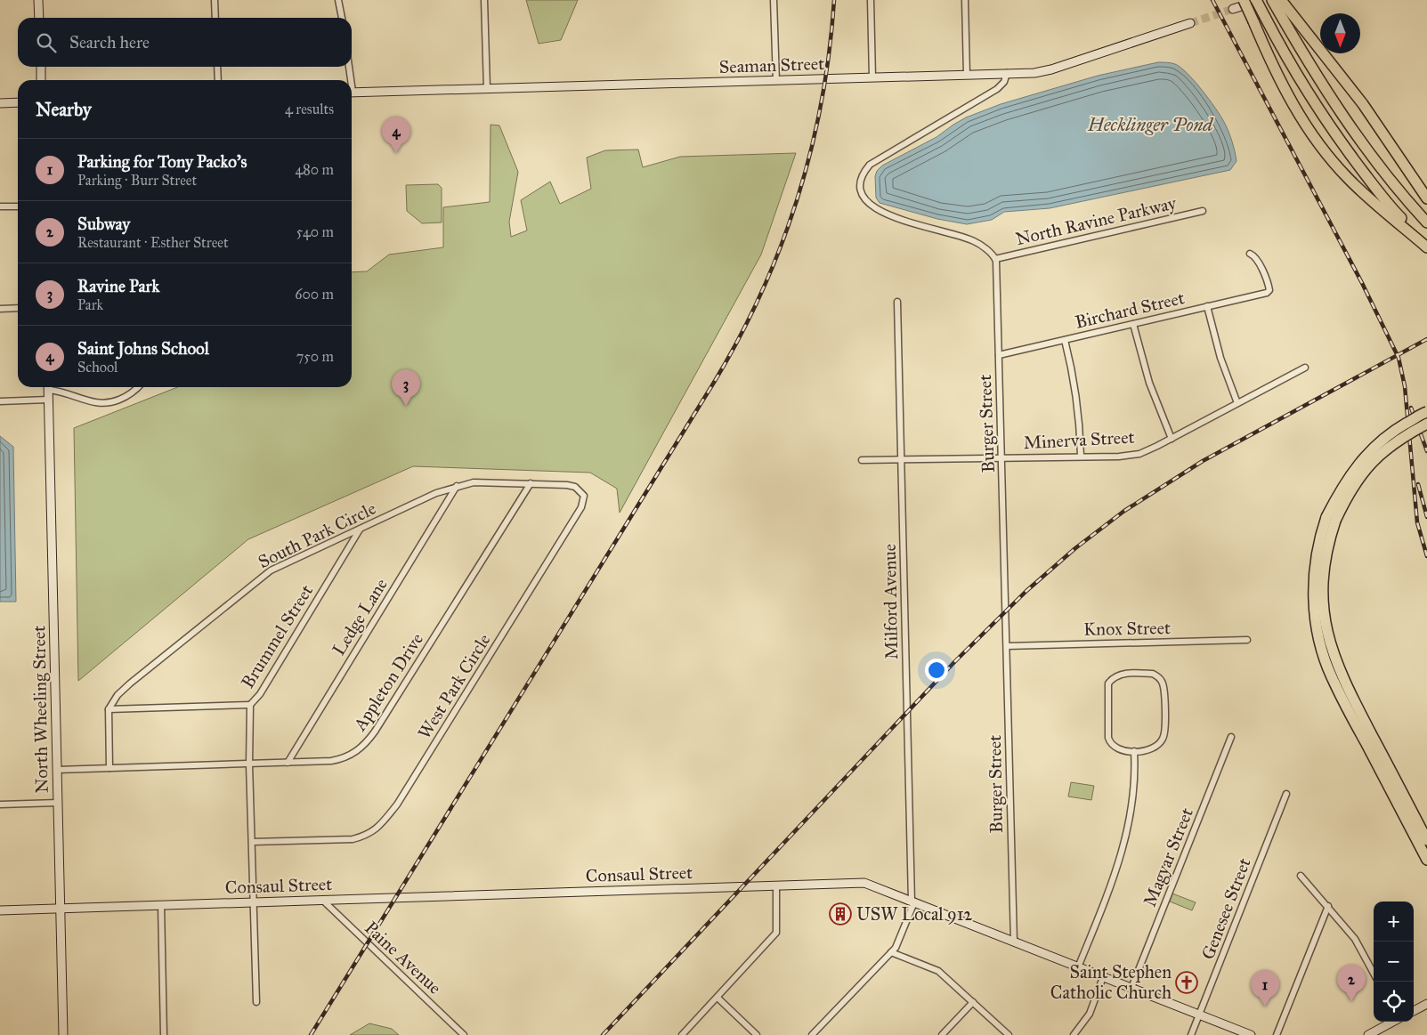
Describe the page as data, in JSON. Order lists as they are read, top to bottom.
{
  "streets": {
    "street": [
      "Seaman Street",
      "North Ravine Parkway",
      "Birchard Street",
      "Burger Street",
      "Minerva Street",
      "South Park Circle",
      "Milford Avenue",
      "Ledge Lane",
      "Knox Street",
      "Brummel Street",
      "Appleton Drive",
      "West Park Circle",
      "North Wheeling Street",
      "Magyar Street",
      "Consaul Street",
      "Genesee Street",
      "Paine Avenue"
    ]
  },
  "crossings": [
    ["North Ravine Parkway", "Burger Street"],
    ["Birchard Street", "Burger Street"],
    ["Burger Street", "Minerva Street"],
    ["Burger Street", "Knox Street"],
    ["Burger Street", "Consaul Street"],
    ["Minerva Street", "Milford Avenue"],
    ["South Park Circle", "Ledge Lane"],
    ["South Park Circle", "Brummel Street"],
    ["South Park Circle", "Appleton Drive"],
    ["South Park Circle", "West Park Circle"],
    ["Milford Avenue", "Consaul Street"],
    ["Ledge Lane", "Appleton Drive"],
    ["Brummel Street", "Appleton Drive"],
    ["Brummel Street", "West Park Circle"],
    ["Brummel Street", "Consaul Street"],
    ["Appleton Drive", "West Park Circle"],
    ["Appleton Drive", "North Wheeling Street"],
    ["North Wheeling Street", "Consaul Street"],
    ["Magyar Street", "Consaul Street"],
    ["Consaul Street", "Genesee Street"],
    ["Consaul Street", "Paine Avenue"]
  ],
  "water": ["Hecklinger Pond"],
  "places": {
    "building": ["USW Local 912"],
    "church": ["Saint Stephen Catholic Church"]
  },
  "north": "bottom",
  "page": {
    "search": "Search here",
    "heading": ["Nearby", "4 results"],
    "pins": [
      "4",
      "3",
      "2",
      "1"
    ],
    "list": [
      {
        "mark": "1",
        "name": "Parking for Tony Packo's",
        "note": "Parking · Burr Street",
        "value": "480 m"
      },
      {
        "mark": "2",
        "name": "Subway",
        "note": "Restaurant · Esther Street",
        "value": "540 m"
      },
      {
        "mark": "3",
        "name": "Ravine Park",
        "note": "Park",
        "value": "600 m"
      },
      {
        "mark": "4",
        "name": "Saint Johns School",
        "note": "School",
        "value": "750 m"
      }
    ],
    "map_buttons": ["+", "−"]
  }
}
